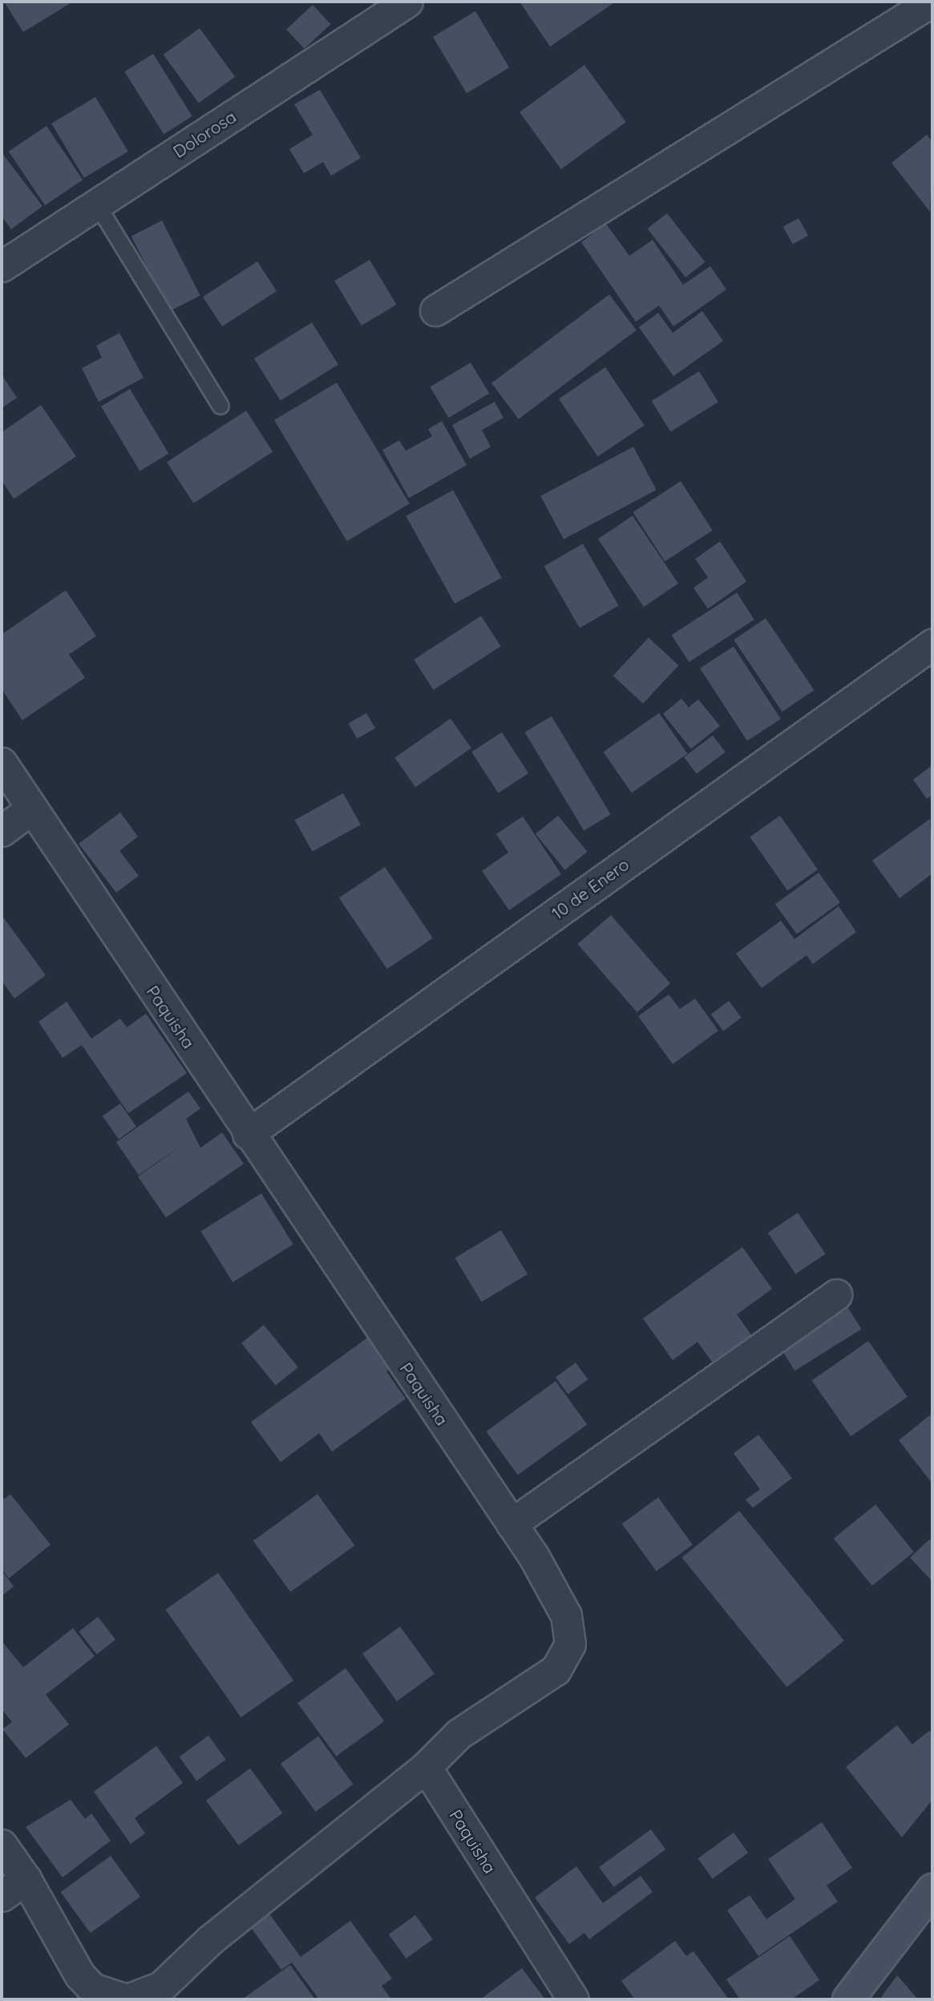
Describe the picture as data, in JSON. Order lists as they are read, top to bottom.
{
  "streets": {
    "street": ["Dolorosa", "10 de Enero", "Paquisha"]
  },
  "crossings": [
    ["10 de Enero", "Paquisha"]
  ]
}
